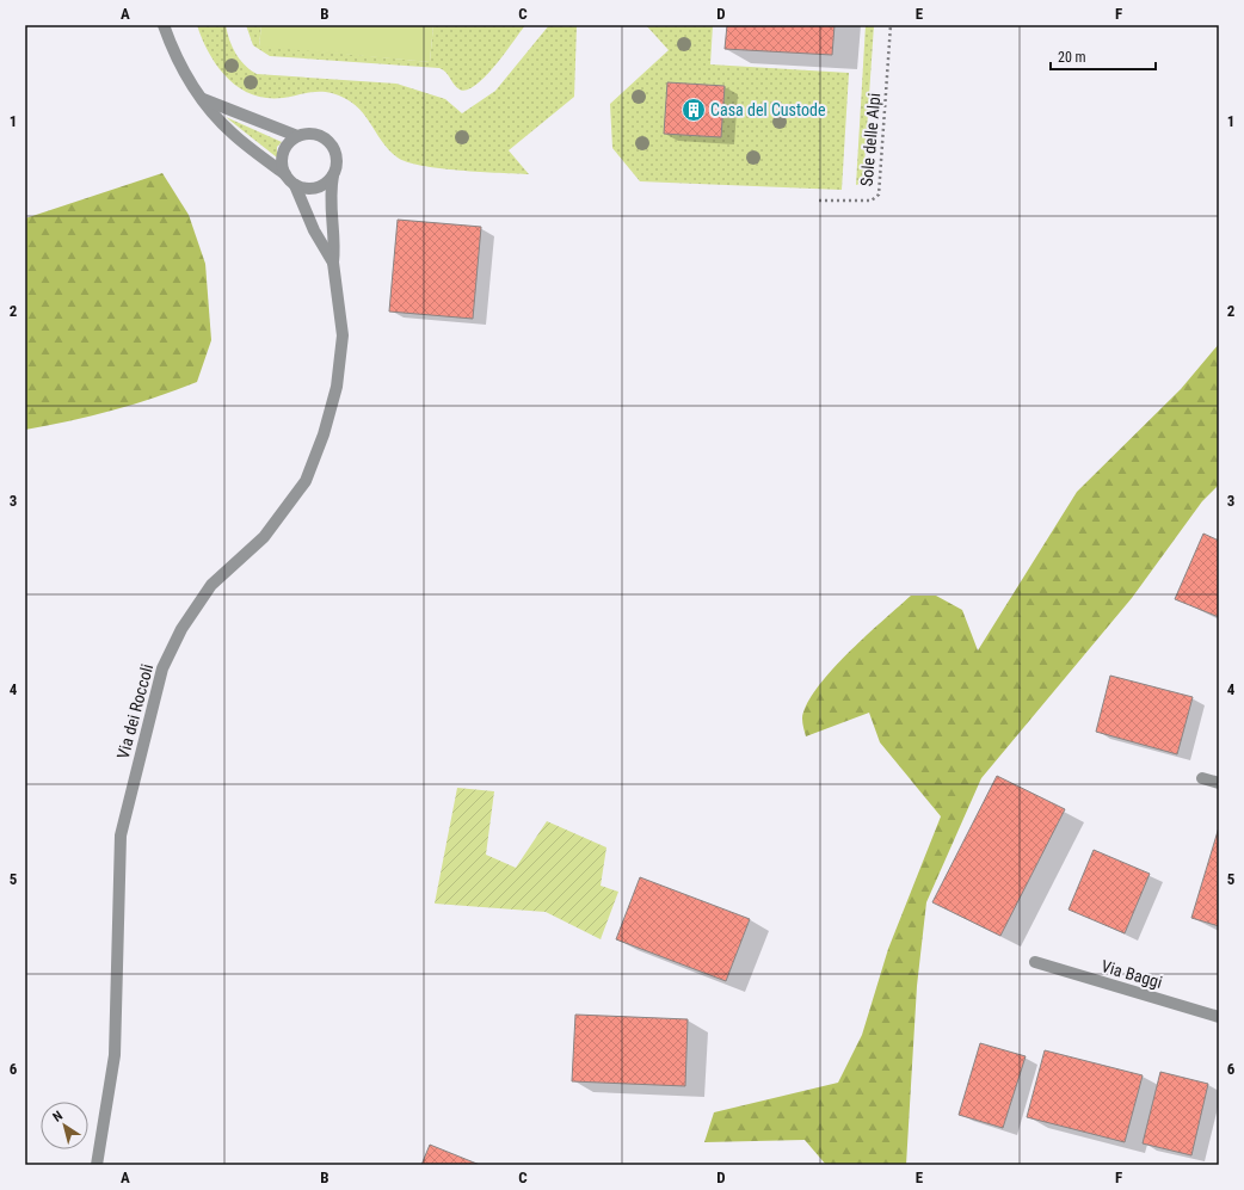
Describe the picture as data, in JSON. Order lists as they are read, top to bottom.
{
  "streets": {
    "street": ["Via dei Roccoli", "Via Baggi"],
    "path": ["Sole delle Alpi"]
  },
  "places": {
    "building": ["Casa del Custode"]
  },
  "scale_bar": "20 m",
  "north": "top left",
  "grid": {
    "columns": [
      "A",
      "B",
      "C",
      "D",
      "E",
      "F"
    ],
    "rows": [
      "1",
      "2",
      "3",
      "4",
      "5",
      "6"
    ]
  }
}
